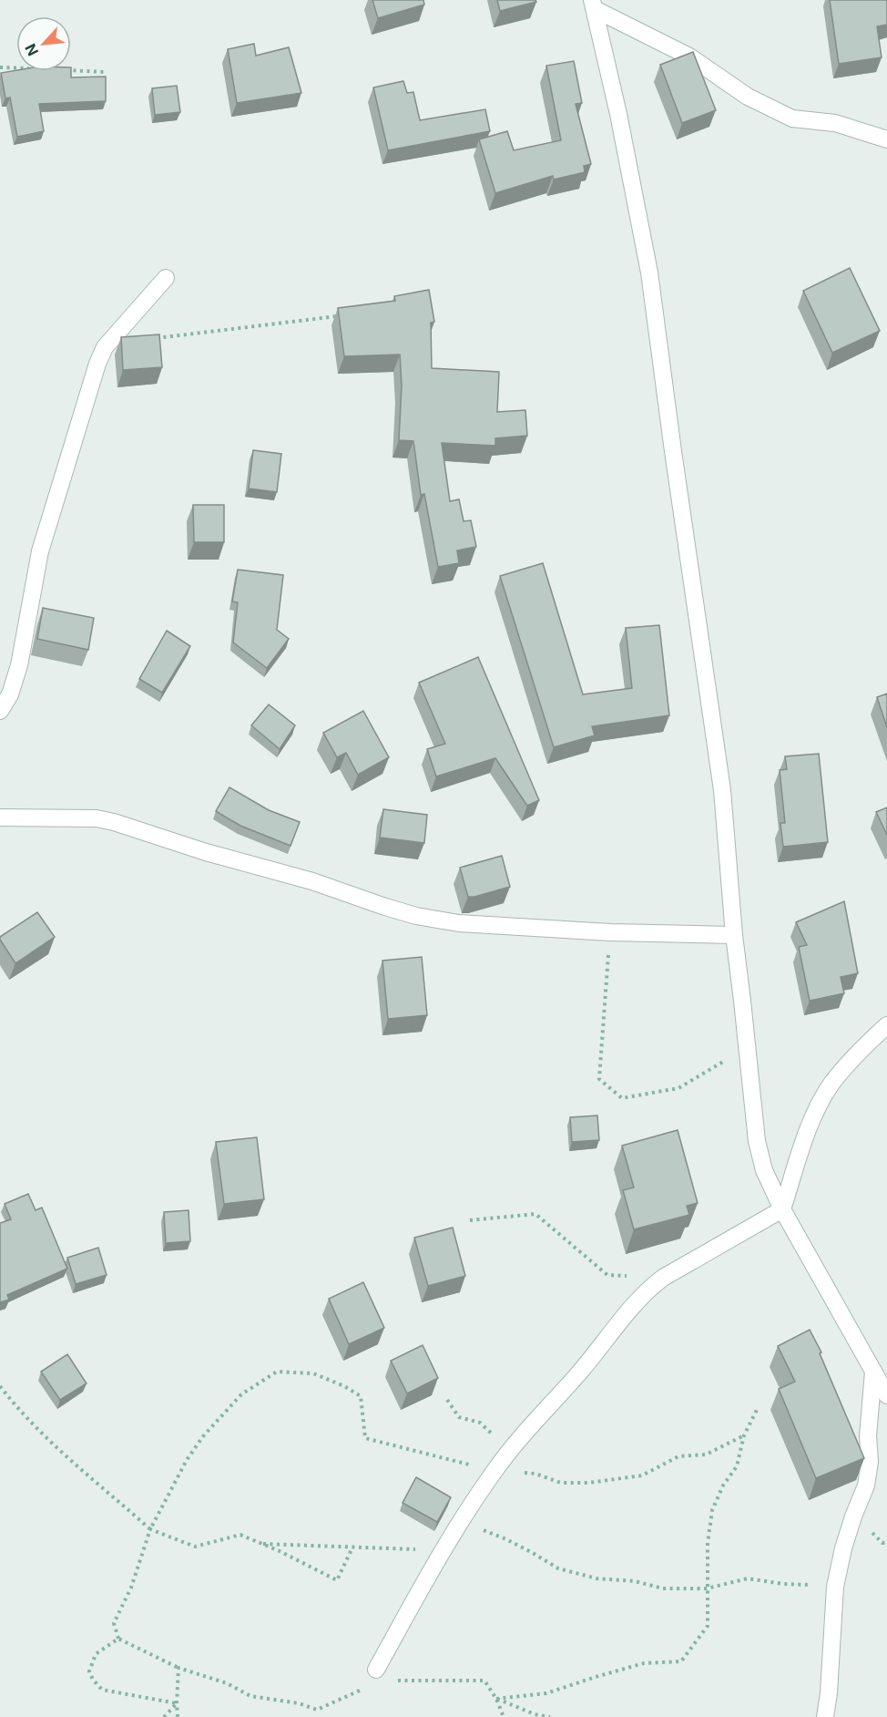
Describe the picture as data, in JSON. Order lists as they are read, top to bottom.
{
  "north": "bottom left"
}
